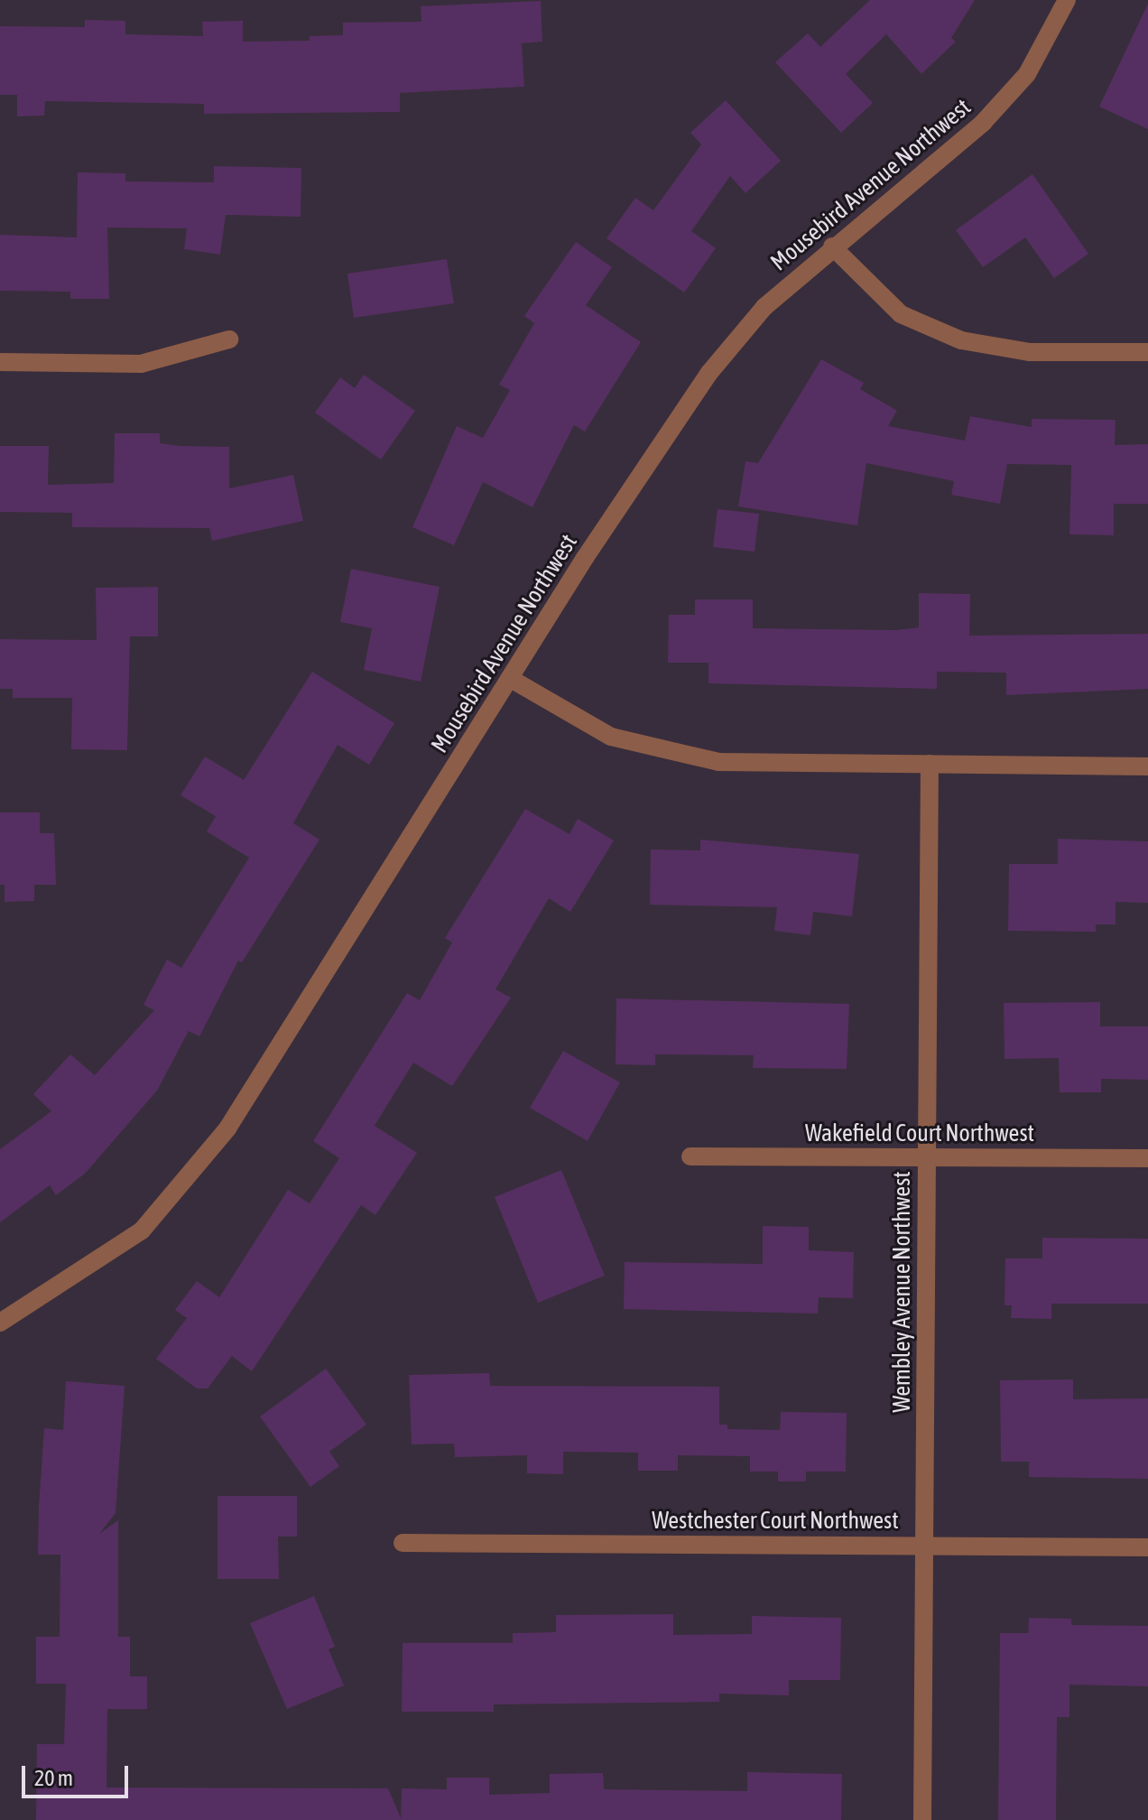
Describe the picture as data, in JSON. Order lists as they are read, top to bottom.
{
  "streets": {
    "street": [
      "Mousebird Avenue Northwest",
      "Wakefield Court Northwest",
      "Wembley Avenue Northwest",
      "Westchester Court Northwest"
    ]
  },
  "crossings": [
    ["Wakefield Court Northwest", "Wembley Avenue Northwest"],
    ["Wembley Avenue Northwest", "Westchester Court Northwest"]
  ],
  "scale_bar": "20 m"
}
